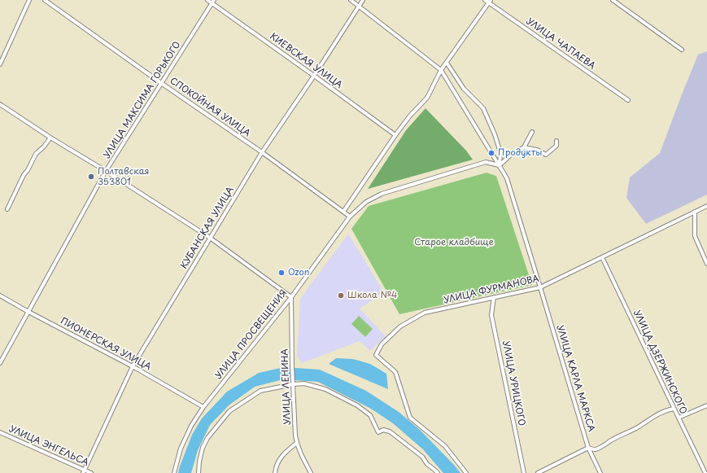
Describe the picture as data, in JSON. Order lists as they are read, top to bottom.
{
  "streets": {
    "street": [
      "УЛИЦА ЧАПАЕВА",
      "КИЕВСКАЯ УЛИЦА",
      "УЛИЦА МАКСИМА ГОРЬКОГО",
      "СПОКОЙНАЯ УЛИЦА",
      "КУБАНСКАЯ УЛИЦА",
      "УЛИЦА ФУРМАНОВА",
      "УЛИЦА ПРОСВЕЩЕНИЯ",
      "ПИОНЕРСКАЯ УЛИЦА",
      "УЛИЦА ДЗЕРЖИНСКОГО",
      "УЛИЦА КАРЛА МАРКСА",
      "УЛИЦА УРИЦКОГО",
      "УЛИЦА ЛЕНИНА",
      "УЛИЦА ЭНГЕЛЬСА"
    ]
  },
  "crossings": [
    ["КИЕВСКАЯ УЛИЦА", "УЛИЦА МАКСИМА ГОРЬКОГО"],
    ["КИЕВСКАЯ УЛИЦА", "КУБАНСКАЯ УЛИЦА"],
    ["УЛИЦА МАКСИМА ГОРЬКОГО", "СПОКОЙНАЯ УЛИЦА"],
    ["УЛИЦА МАКСИМА ГОРЬКОГО", "ПИОНЕРСКАЯ УЛИЦА"],
    ["СПОКОЙНАЯ УЛИЦА", "КУБАНСКАЯ УЛИЦА"],
    ["СПОКОЙНАЯ УЛИЦА", "УЛИЦА ПРОСВЕЩЕНИЯ"],
    ["КУБАНСКАЯ УЛИЦА", "ПИОНЕРСКАЯ УЛИЦА"],
    ["КУБАНСКАЯ УЛИЦА", "УЛИЦА ЭНГЕЛЬСА"],
    ["УЛИЦА ФУРМАНОВА", "УЛИЦА ДЗЕРЖИНСКОГО"],
    ["УЛИЦА ФУРМАНОВА", "УЛИЦА КАРЛА МАРКСА"],
    ["УЛИЦА ФУРМАНОВА", "УЛИЦА УРИЦКОГО"],
    ["УЛИЦА ПРОСВЕЩЕНИЯ", "ПИОНЕРСКАЯ УЛИЦА"],
    ["УЛИЦА ПРОСВЕЩЕНИЯ", "УЛИЦА КАРЛА МАРКСА"],
    ["УЛИЦА ПРОСВЕЩЕНИЯ", "УЛИЦА ЛЕНИНА"]
  ],
  "parks": ["Старое кладбище"],
  "places": [
    "Продукты",
    "Полтавская 353801",
    "Ozon",
    "Школа №4"
  ]
}
